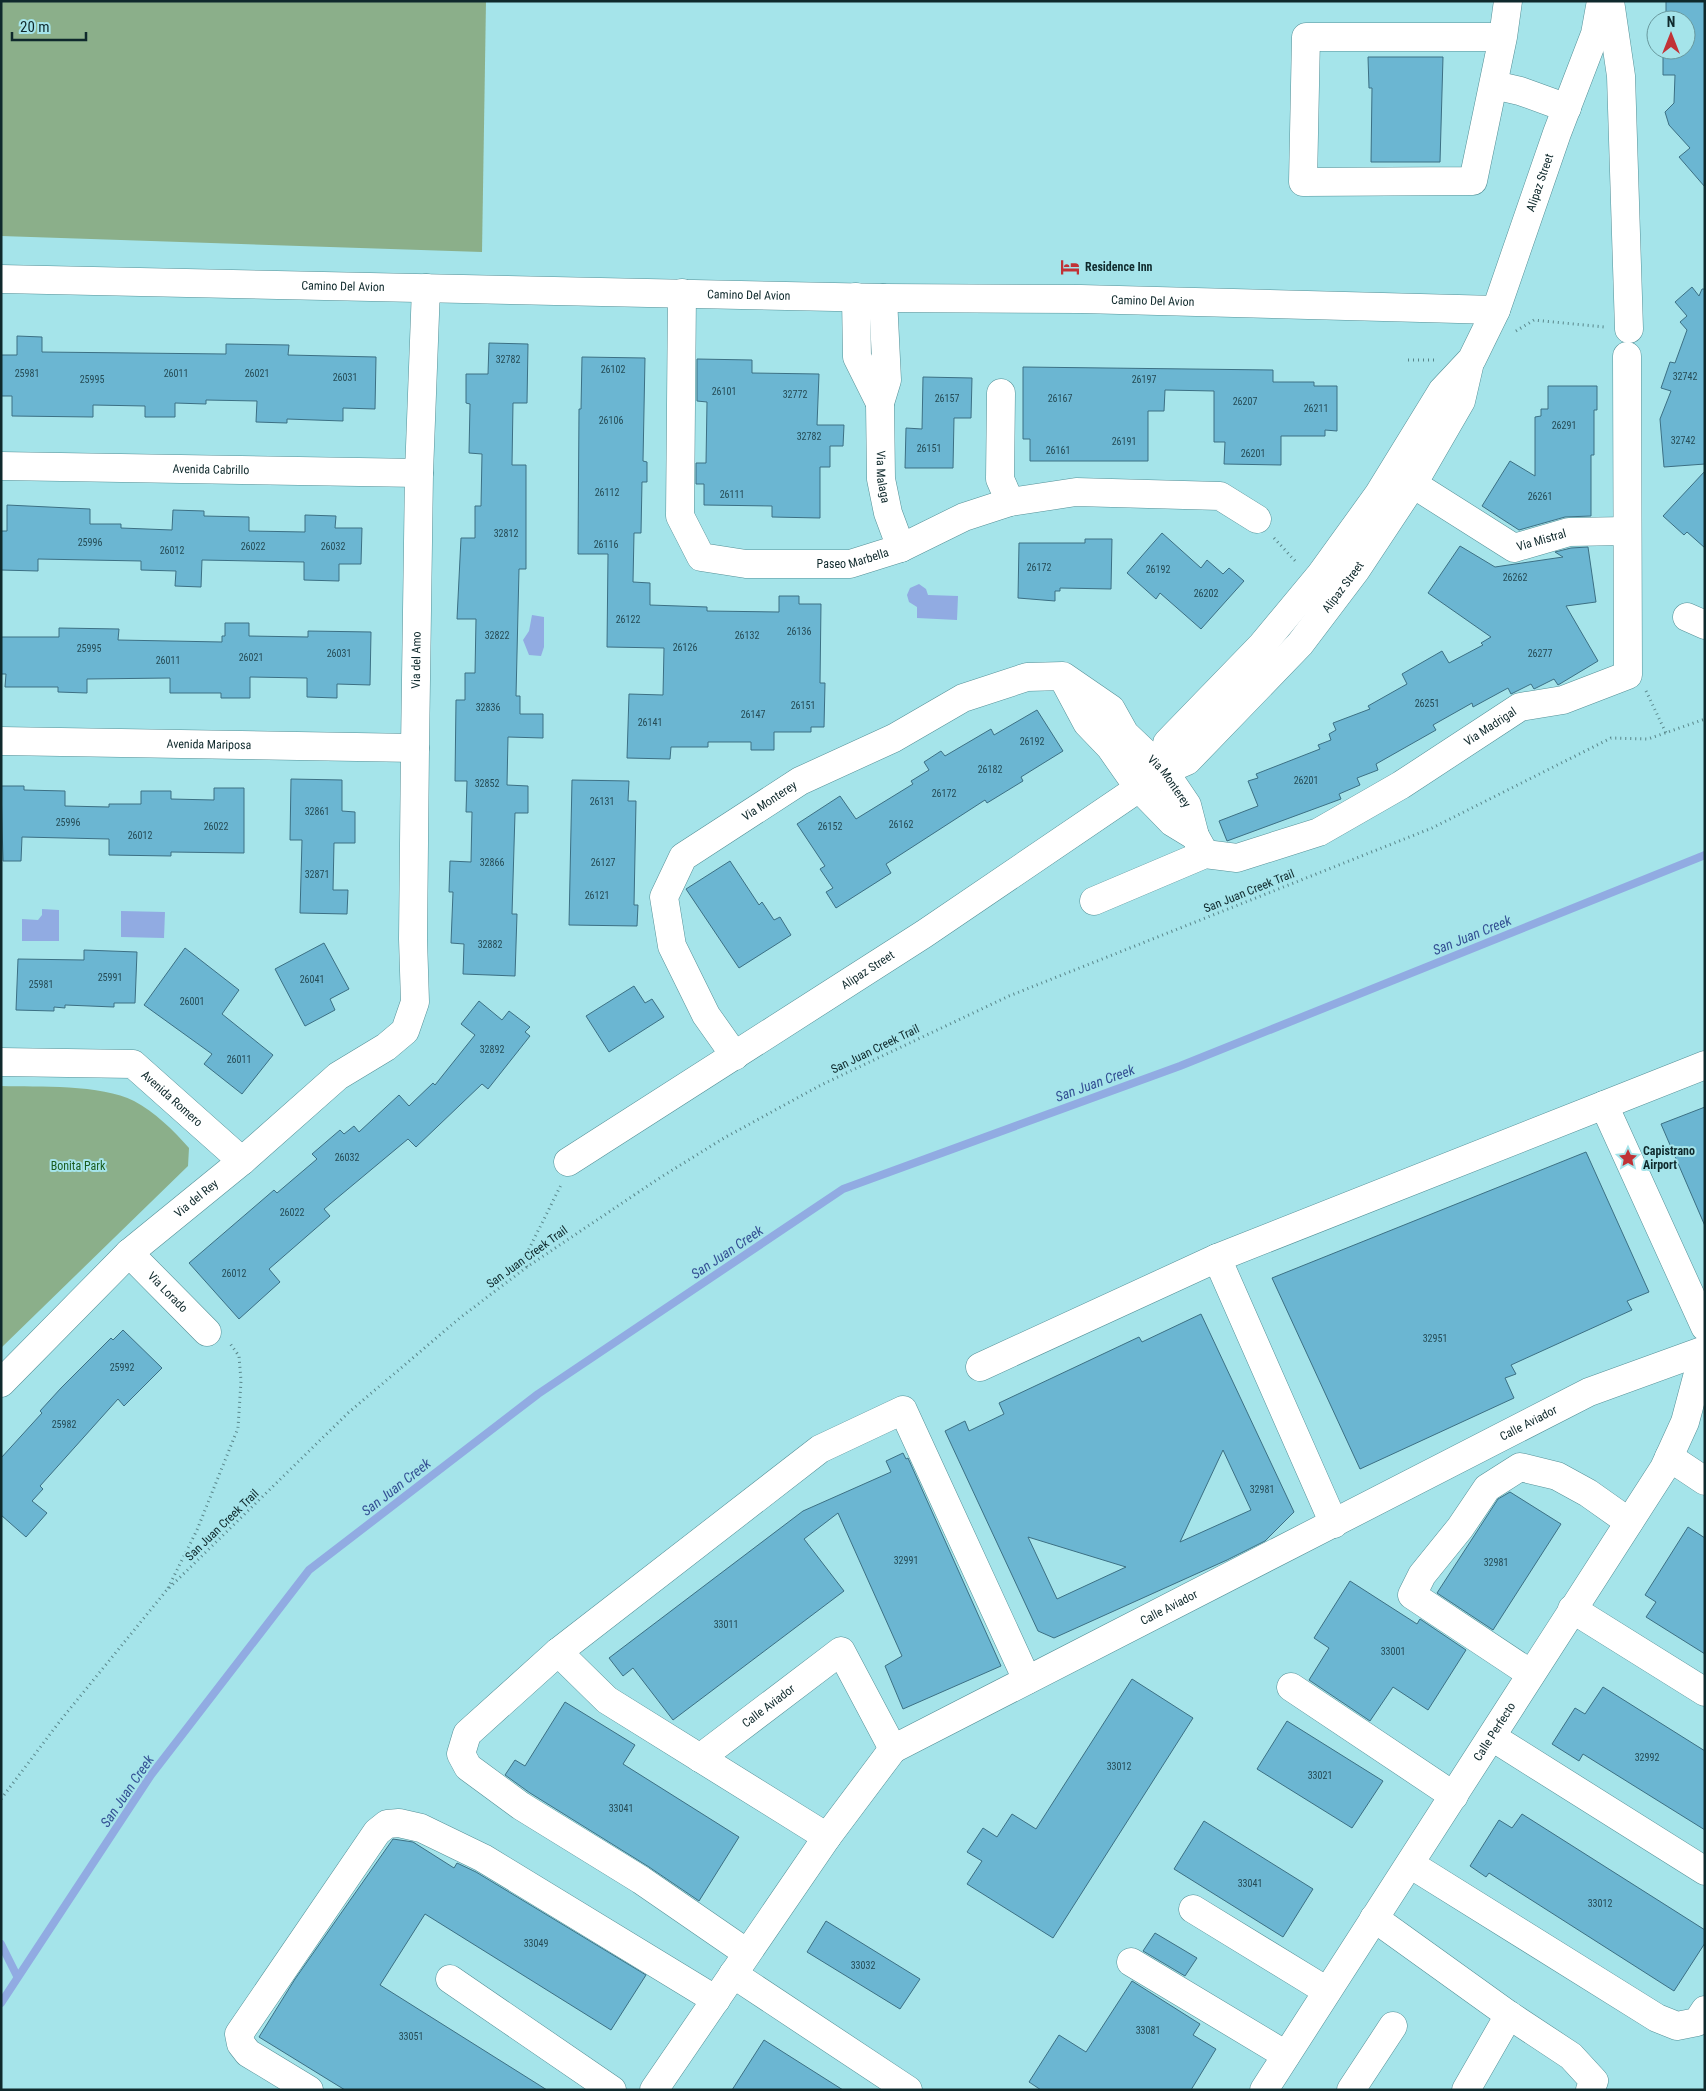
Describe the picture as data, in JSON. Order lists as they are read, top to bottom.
{
  "streets": {
    "street": [
      "Alipaz Street",
      "Camino Del Avion",
      "Avenida Cabrillo",
      "Via Malaga",
      "Via Mistral",
      "Paseo Marbella",
      "Via del Amo",
      "Via Madrigal",
      "Avenida Mariposa",
      "Via Monterey",
      "Avenida Romero",
      "Via del Rey",
      "Via Lorado",
      "Calle Aviador",
      "Calle Perfecto"
    ],
    "path": ["San Juan Creek Trail"]
  },
  "crossings": [
    ["Alipaz Street", "Camino Del Avion"],
    ["Alipaz Street", "Via Mistral"],
    ["Alipaz Street", "Via Monterey"],
    ["Camino Del Avion", "Via Malaga"],
    ["Camino Del Avion", "Paseo Marbella"],
    ["Camino Del Avion", "Via del Amo"],
    ["Avenida Cabrillo", "Via del Amo"],
    ["Via Malaga", "Paseo Marbella"],
    ["Via Mistral", "Via Madrigal"],
    ["Via del Amo", "Avenida Mariposa"],
    ["Via del Amo", "Via del Rey"],
    ["Via Madrigal", "Via Monterey"],
    ["San Juan Creek Trail", "Via Lorado"],
    ["Avenida Romero", "Via del Rey"],
    ["Via del Rey", "Via Lorado"]
  ],
  "water": ["San Juan Creek"],
  "parks": ["Bonita Park"],
  "places": {
    "hotel": ["Residence Inn"],
    "place": ["Capistrano Airport"]
  },
  "house_numbers": [
    "32782",
    "26102",
    "25981",
    "26011",
    "26021",
    "32742",
    "26031",
    "25995",
    "26197",
    "26101",
    "32772",
    "26157",
    "26167",
    "26207",
    "26211",
    "26106",
    "26291",
    "32782",
    "32742",
    "26191",
    "26151",
    "26161",
    "26201",
    "26112",
    "26111",
    "26261",
    "32812",
    "25996",
    "26116",
    "26022",
    "26032",
    "26012",
    "26172",
    "26192",
    "26262",
    "26202",
    "26122",
    "26136",
    "32822",
    "26132",
    "26126",
    "25995",
    "26031",
    "26277",
    "26021",
    "26011",
    "26251",
    "26151",
    "32836",
    "26147",
    "26141",
    "26192",
    "26182",
    "26201",
    "32852",
    "26172",
    "26131",
    "32861",
    "25996",
    "26162",
    "26022",
    "26152",
    "26012",
    "32866",
    "26127",
    "32871",
    "26121",
    "32882",
    "25991",
    "26041",
    "25981",
    "26001",
    "32892",
    "26011",
    "26032",
    "26022",
    "26012",
    "32951",
    "25992",
    "25982",
    "32981",
    "32991",
    "32981",
    "33011",
    "33001",
    "32992",
    "33012",
    "33021",
    "33041",
    "33041",
    "33012",
    "33049",
    "33032",
    "33081",
    "33051"
  ],
  "scale_bar": "20 m",
  "north": "top"
}
